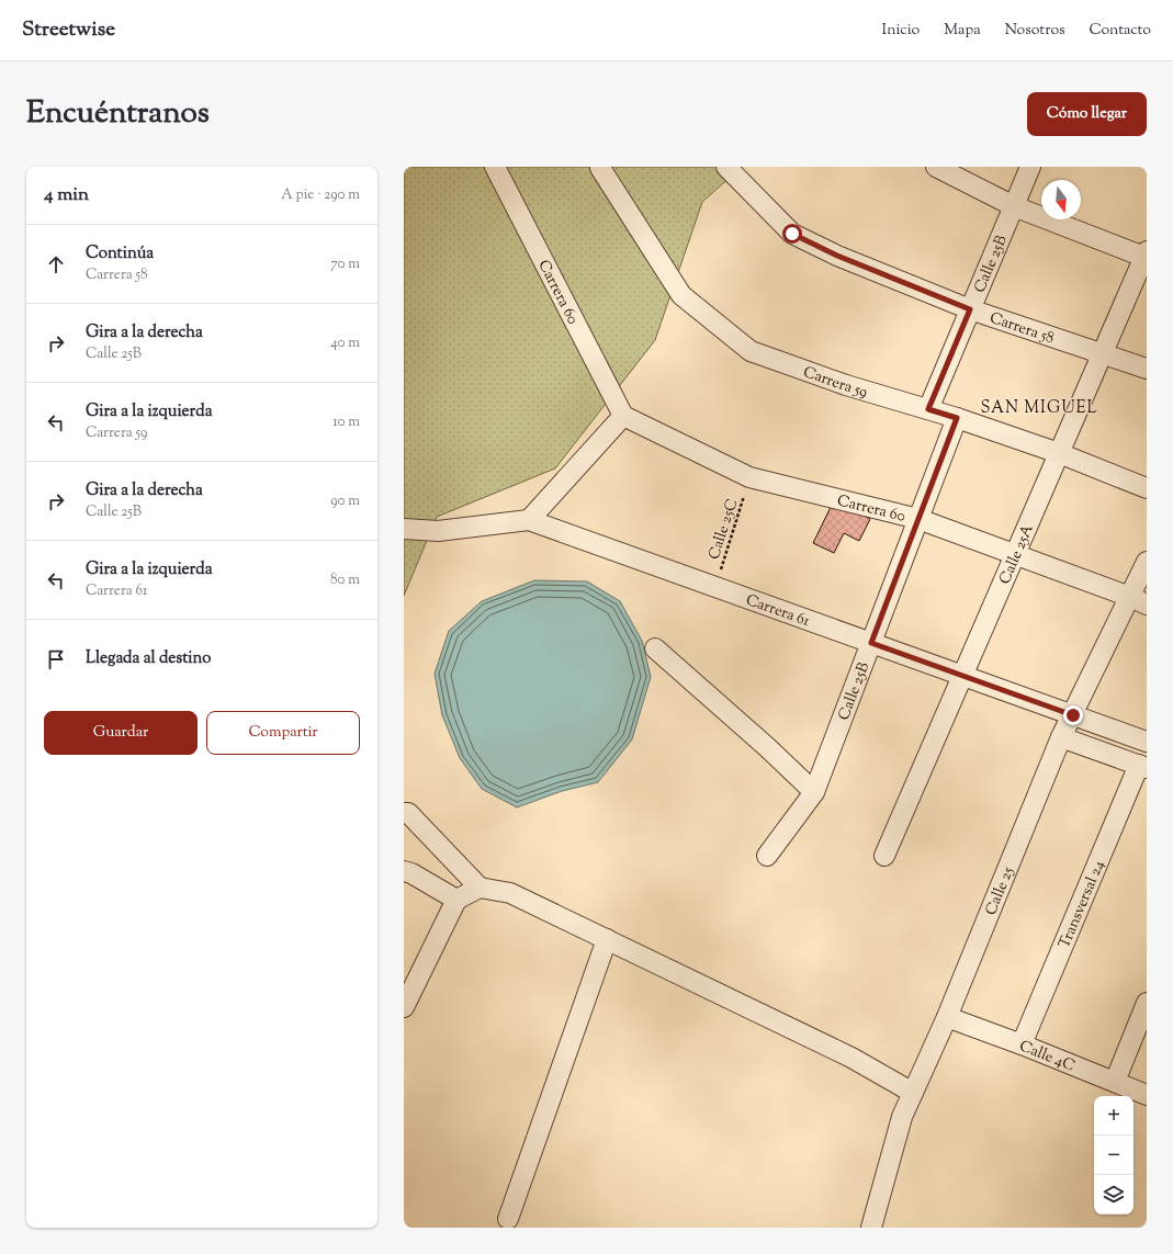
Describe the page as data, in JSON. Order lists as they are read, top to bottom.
{
  "streets": {
    "street": [
      "Calle 25B",
      "Carrera 60",
      "Carrera 58",
      "Carrera 59",
      "Calle 25A",
      "Carrera 61",
      "Calle 25",
      "Transversal 24",
      "Calle 4C"
    ],
    "path": ["Calle 25C"]
  },
  "crossings": [
    ["Calle 25B", "Carrera 60"],
    ["Calle 25B", "Carrera 58"],
    ["Calle 25B", "Carrera 59"],
    ["Calle 25B", "Carrera 61"],
    ["Carrera 60", "Calle 25C"],
    ["Carrera 60", "Calle 25A"],
    ["Carrera 60", "Calle 25"],
    ["Carrera 58", "Calle 25A"],
    ["Carrera 59", "Calle 25A"],
    ["Calle 25C", "Carrera 61"],
    ["Calle 25A", "Carrera 61"],
    ["Carrera 61", "Calle 25"],
    ["Calle 25", "Calle 4C"],
    ["Transversal 24", "Calle 4C"]
  ],
  "districts": ["SAN MIGUEL"],
  "north": "bottom",
  "page": {
    "header": "Streetwise",
    "nav": [
      "Inicio",
      "Mapa",
      "Nosotros",
      "Contacto"
    ],
    "title": "Encuéntranos",
    "buttons": [
      "Cómo llegar",
      ["Guardar", "Compartir"]
    ],
    "heading": ["4 min", "A pie · 290 m"],
    "list": [
      ["Continúa", "Carrera 58", "70 m"],
      ["Gira a la derecha", "Calle 25B", "40 m"],
      ["Gira a la izquierda", "Carrera 59", "10 m"],
      ["Gira a la derecha", "Calle 25B", "90 m"],
      ["Gira a la izquierda", "Carrera 61", "80 m"],
      "Llegada al destino"
    ],
    "map_buttons": ["+", "−"]
  }
}
